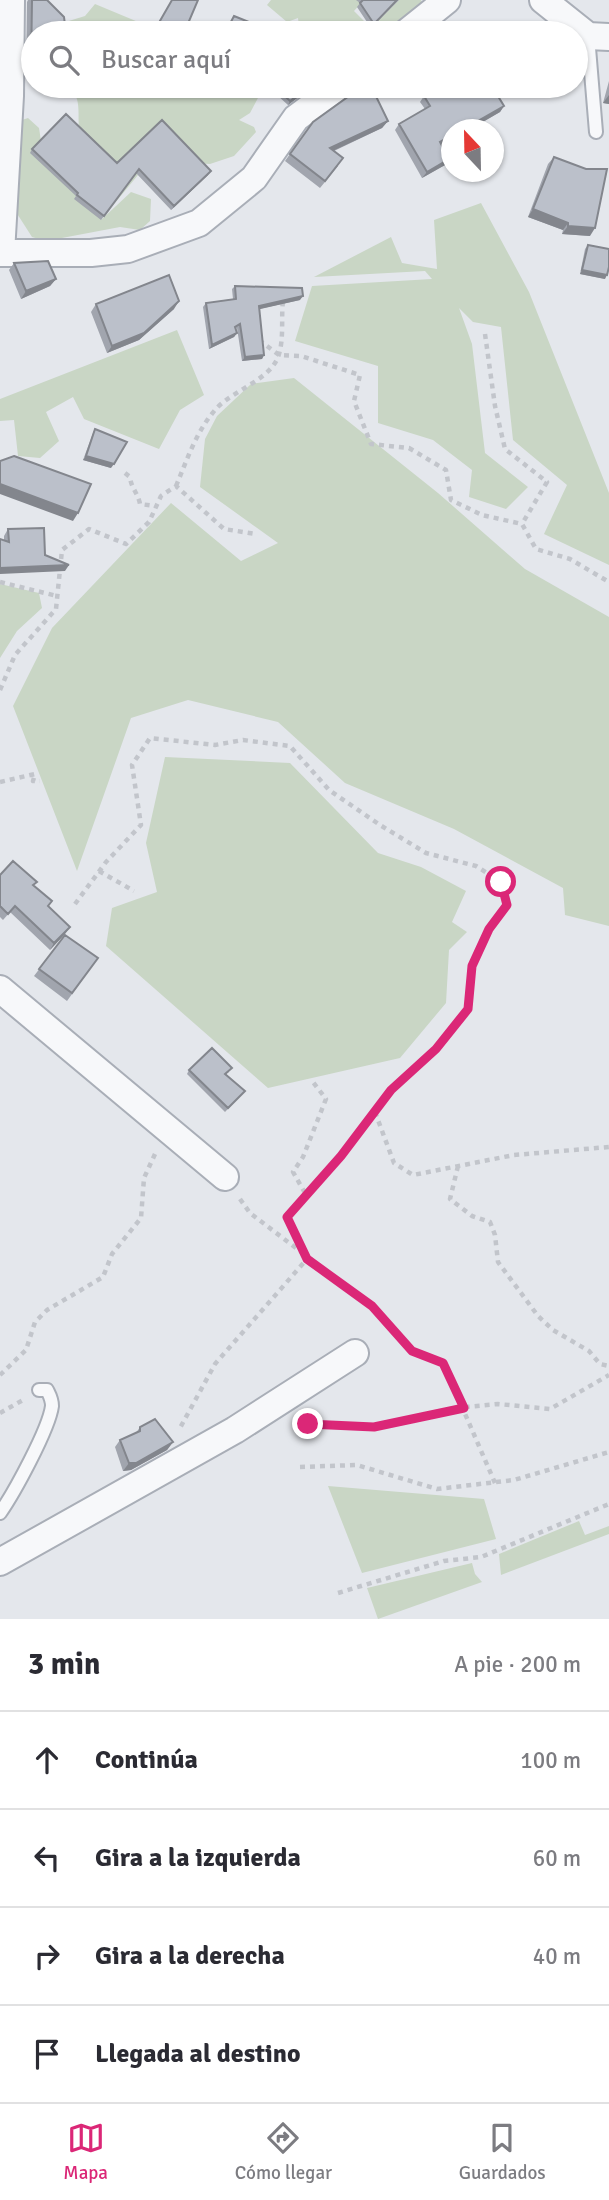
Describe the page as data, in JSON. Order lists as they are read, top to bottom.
{
  "north": "top",
  "page": {
    "search": "Buscar aquí",
    "heading": ["3 min", "A pie · 200 m"],
    "list": [
      ["Continúa", "100 m"],
      ["Gira a la izquierda", "60 m"],
      ["Gira a la derecha", "40 m"],
      "Llegada al destino"
    ],
    "nav": ["Mapa", "Cómo llegar", "Guardados"]
  }
}
